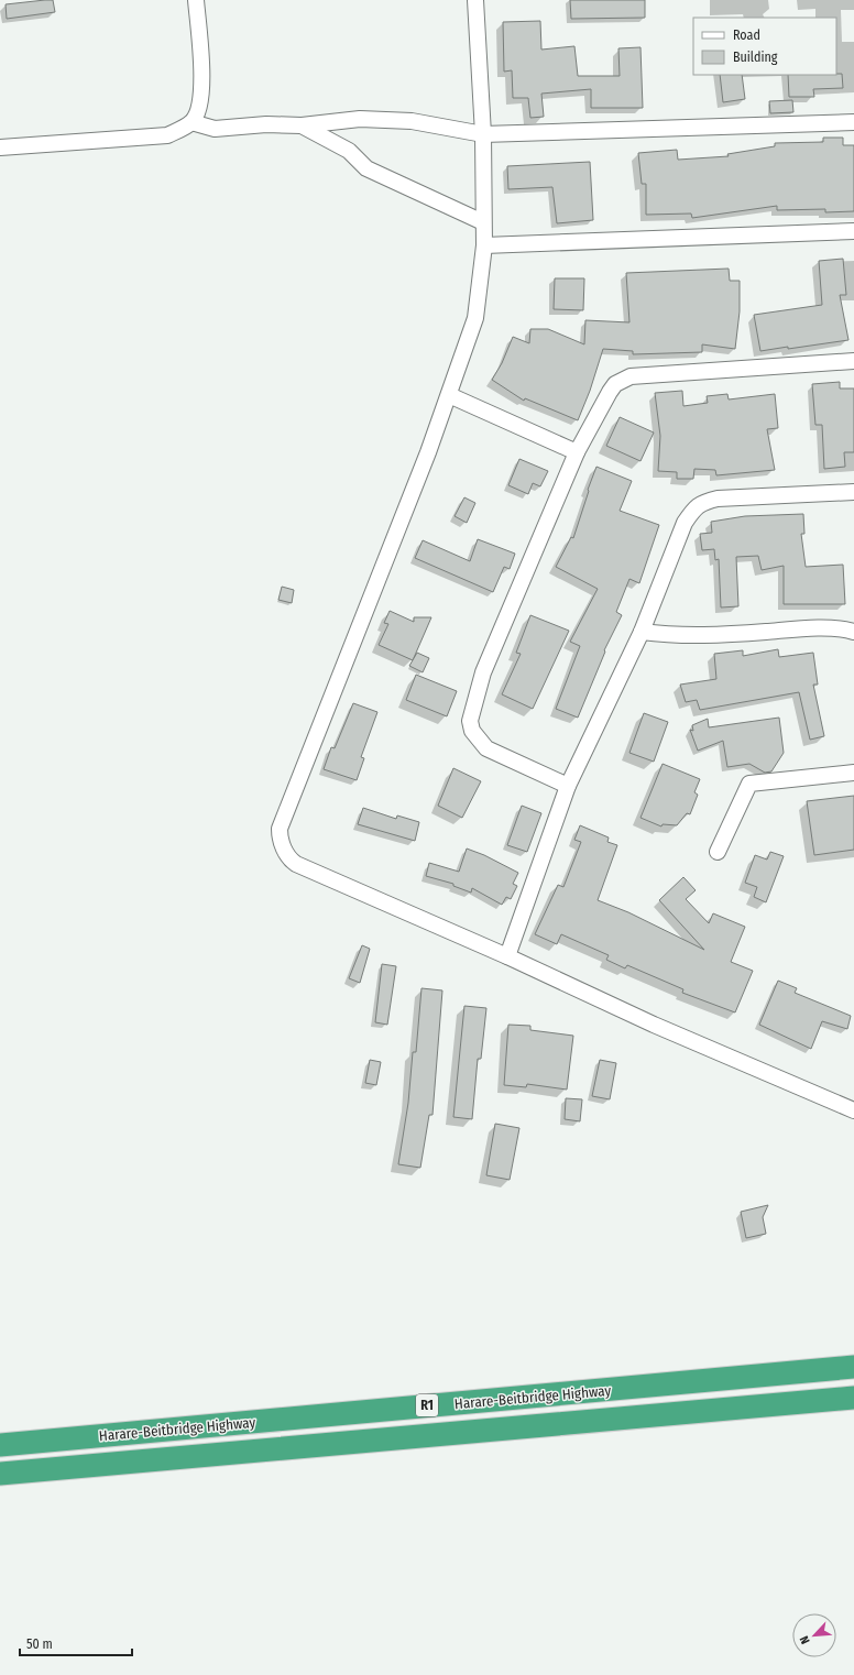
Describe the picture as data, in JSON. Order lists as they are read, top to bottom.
{
  "streets": {
    "highway": ["Harare-Beitbridge Highway", "R1"]
  },
  "legend": ["Road", "Building"],
  "scale_bar": "50 m",
  "north": "bottom left"
}
